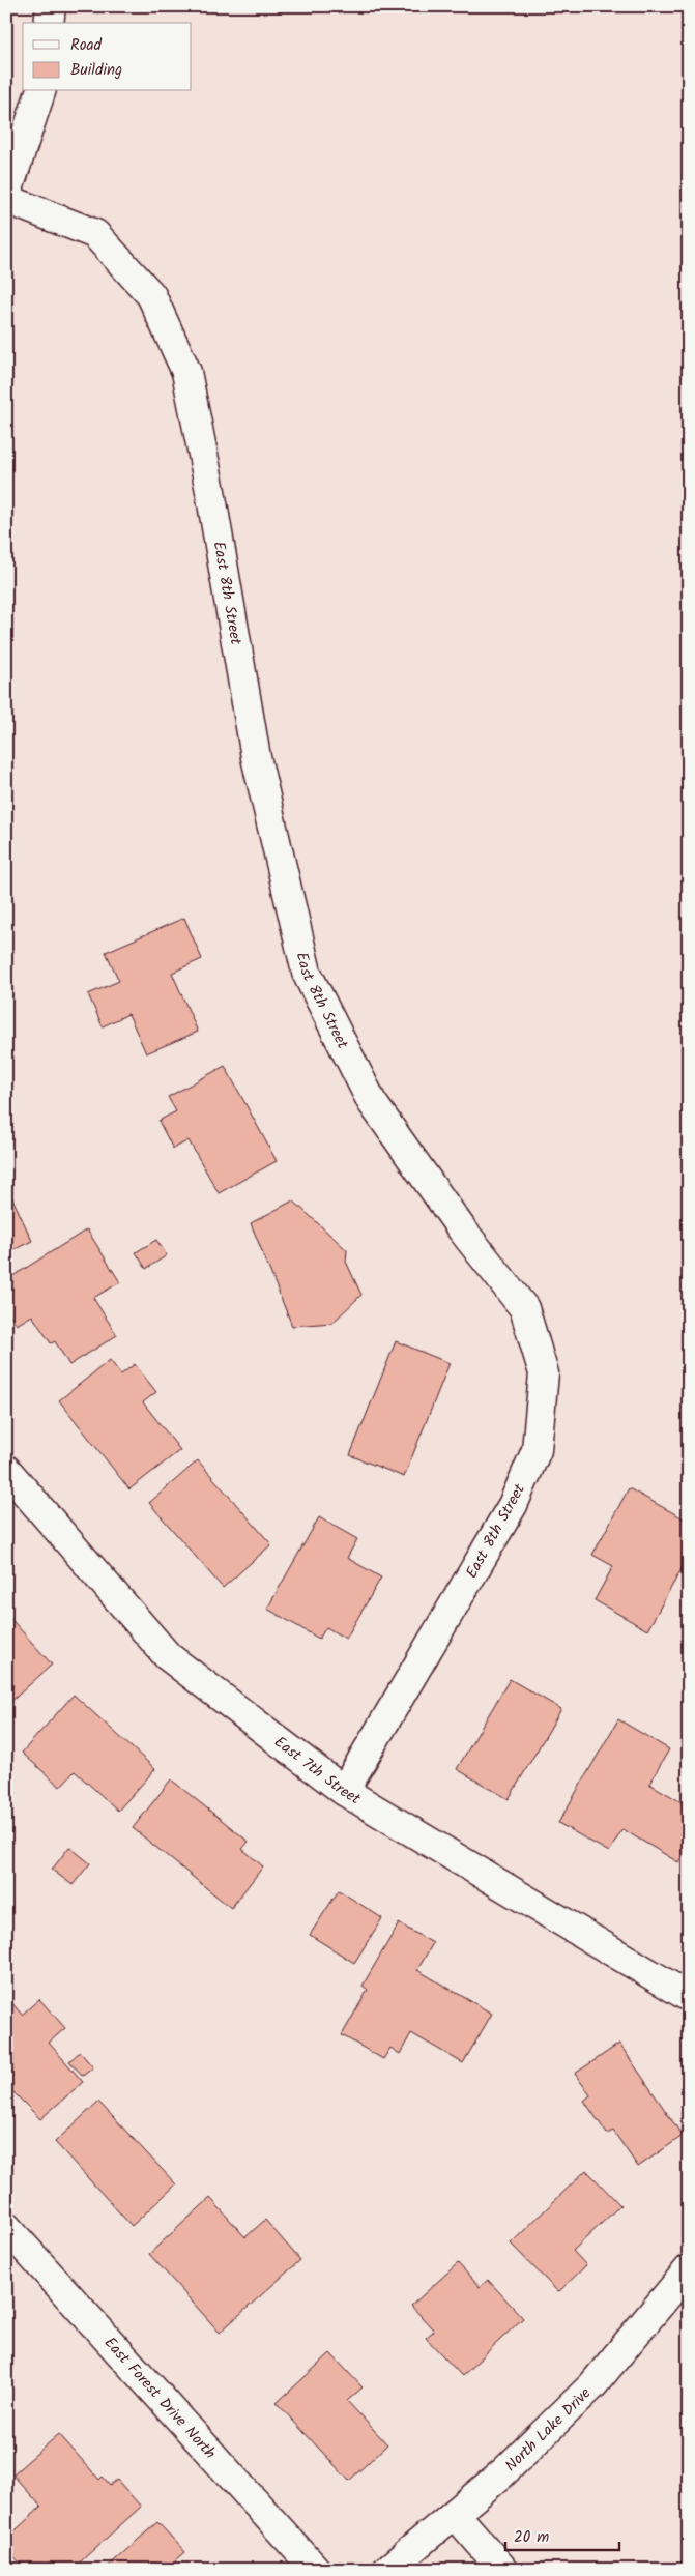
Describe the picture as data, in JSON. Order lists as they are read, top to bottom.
{
  "streets": {
    "street": [
      "East 8th Street",
      "East 7th Street",
      "East Forest Drive North",
      "North Lake Drive"
    ]
  },
  "crossings": [
    ["East 8th Street", "East 7th Street"]
  ],
  "legend": ["Road", "Building"],
  "scale_bar": "20 m"
}
